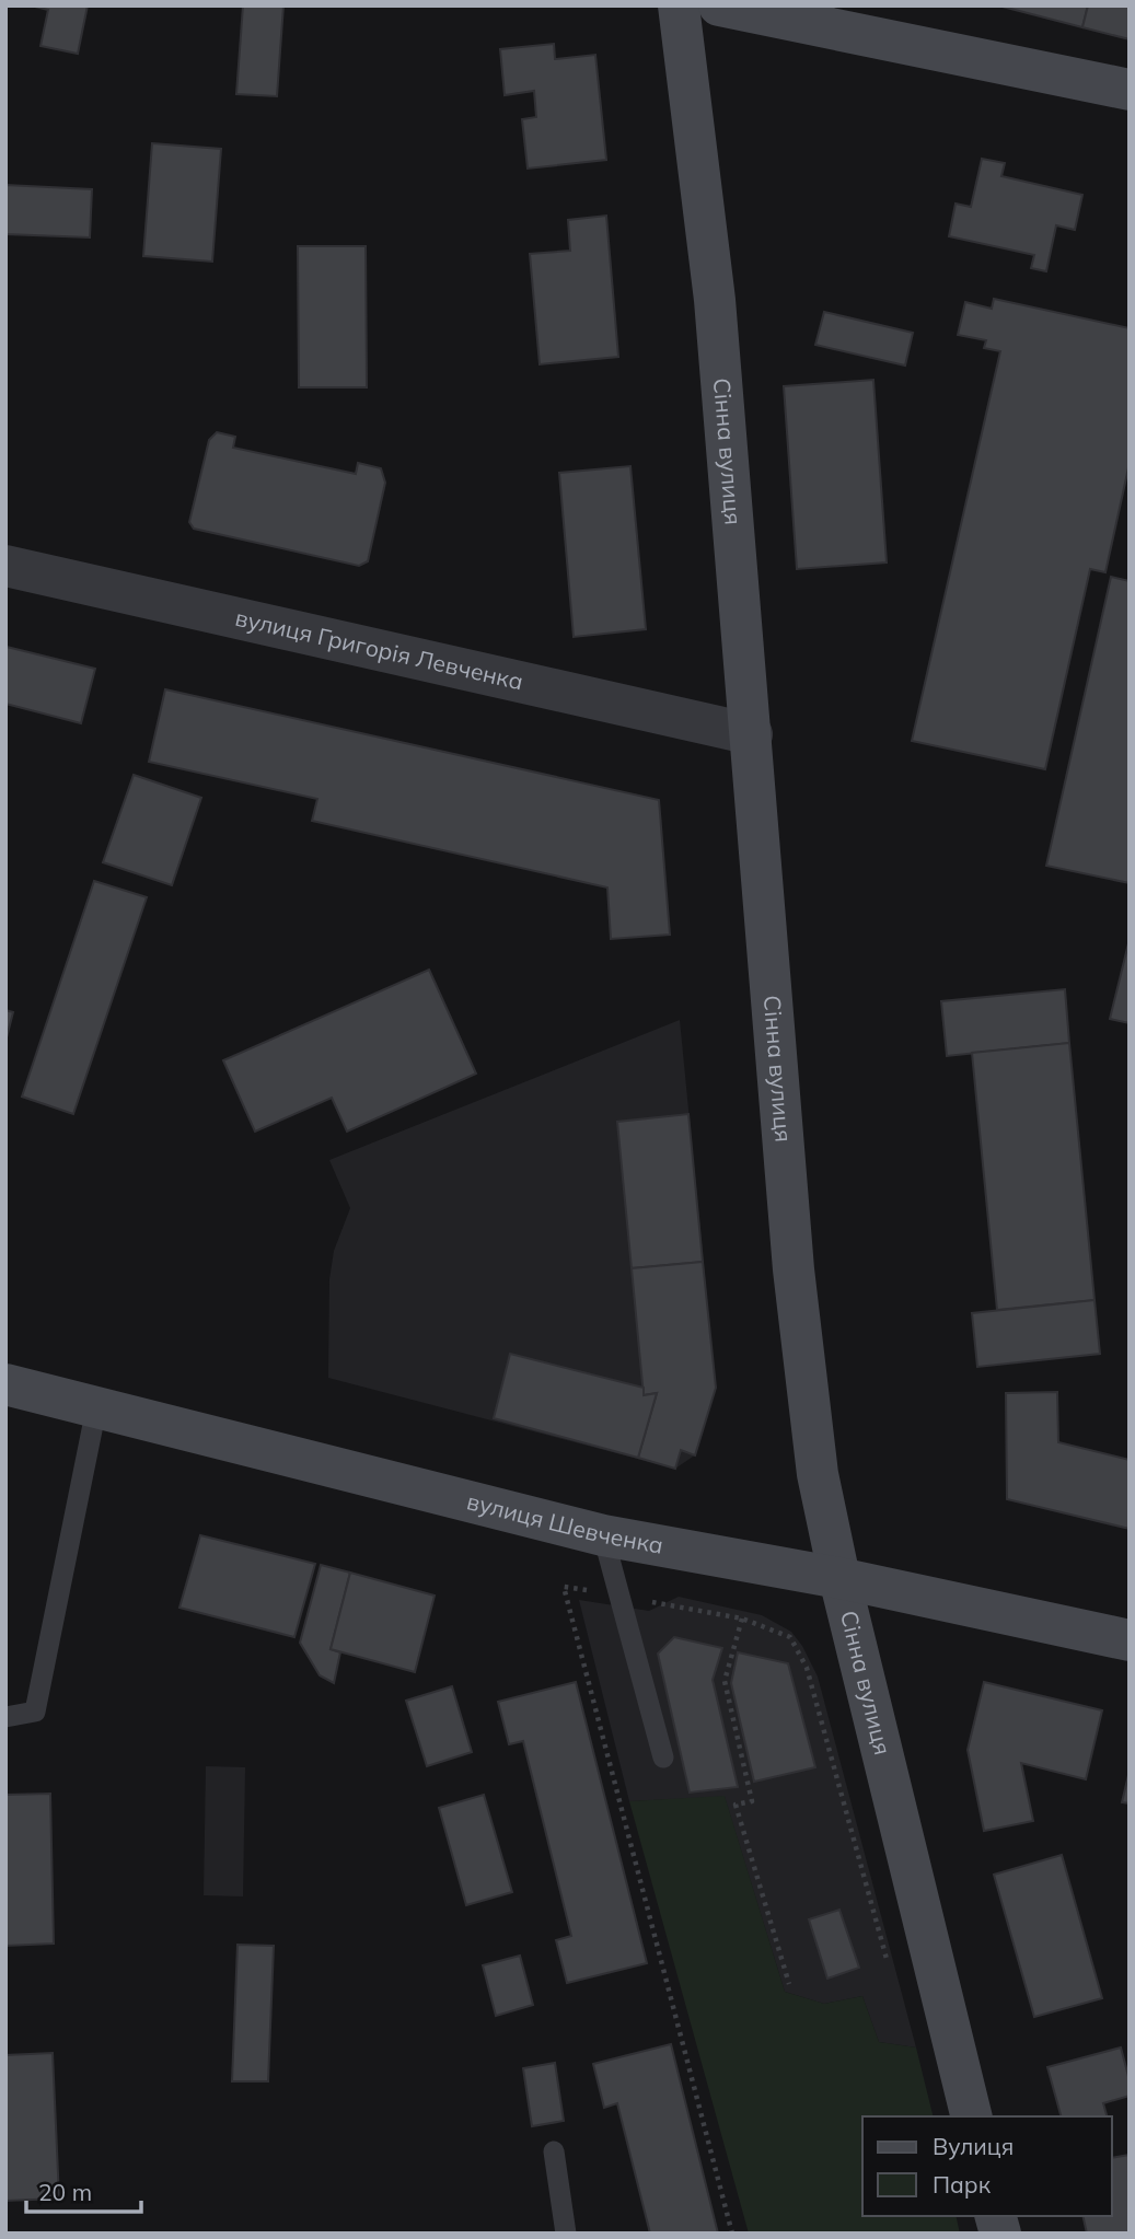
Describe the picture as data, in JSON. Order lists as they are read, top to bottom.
{
  "streets": {
    "main road": ["Сінна вулиця", "вулиця Шевченка"],
    "street": ["вулиця Григорія Левченка"]
  },
  "crossings": [
    ["Сінна вулиця", "вулиця Григорія Левченка"],
    ["Сінна вулиця", "вулиця Шевченка"]
  ],
  "legend": ["Вулиця", "Парк"],
  "scale_bar": "20 m"
}
